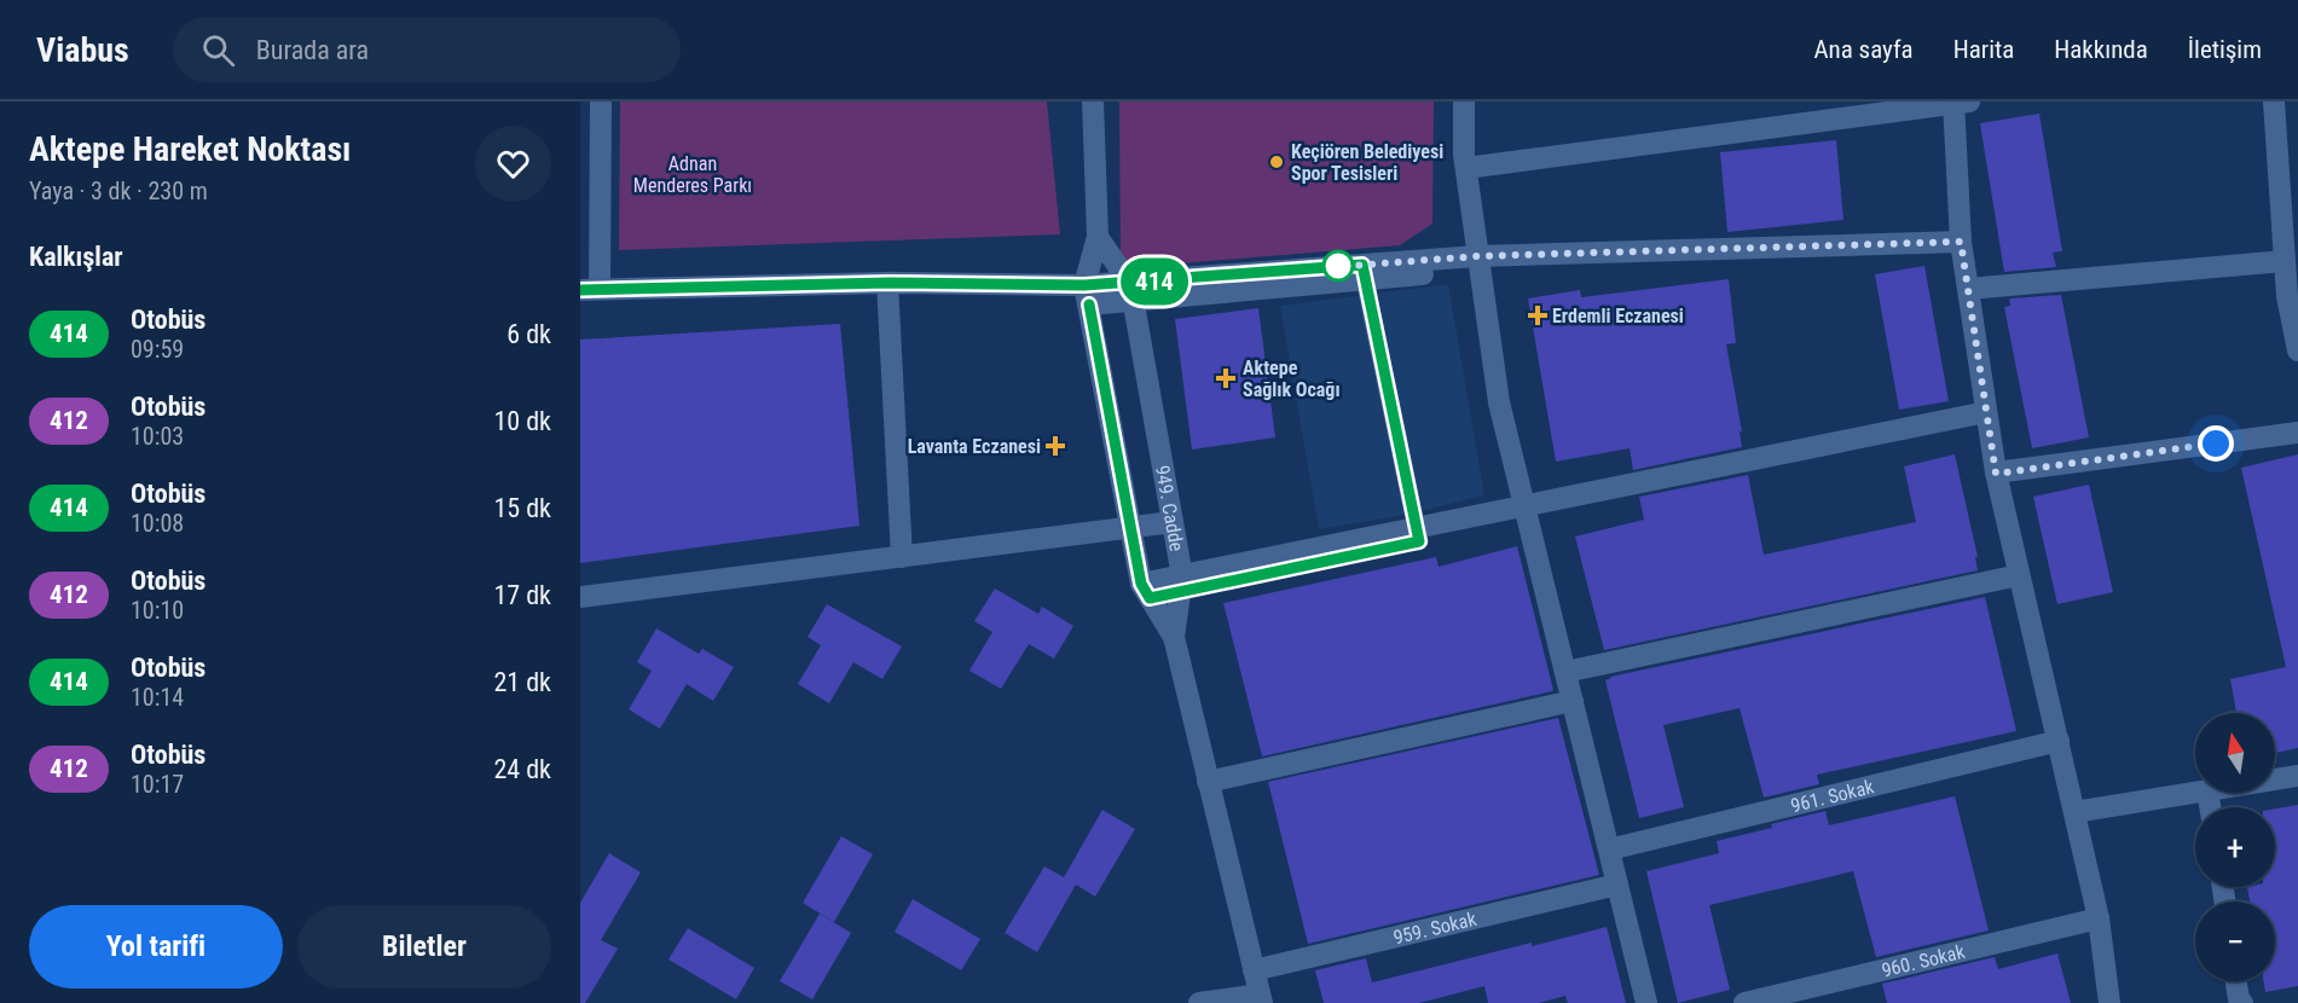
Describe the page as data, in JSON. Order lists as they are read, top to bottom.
{
  "streets": {
    "street": [
      "949. Cadde",
      "961. Sokak",
      "959. Sokak",
      "960. Sokak"
    ]
  },
  "crossings": [
    ["949. Cadde", "959. Sokak"]
  ],
  "parks": ["Adnan Menderes Parkı"],
  "places": {
    "other": ["Keçiören Belediyesi Spor Tesisleri"],
    "health": ["Erdemli Eczanesi", "Aktepe Sağlık Ocağı", "Lavanta Eczanesi"]
  },
  "lines": ["bus line 414"],
  "north": "top",
  "page": {
    "header": "Viabus",
    "search": "Burada ara",
    "nav": [
      "Ana sayfa",
      "Harita",
      "Hakkında",
      "İletişim"
    ],
    "heading": [
      ["Aktepe Hareket Noktası", "Yaya · 3 dk · 230 m"],
      "Kalkışlar"
    ],
    "on_map": "414",
    "list": [
      {
        "mark": "414",
        "name": "Otobüs",
        "note": "09:59",
        "value": "6 dk"
      },
      {
        "mark": "412",
        "name": "Otobüs",
        "note": "10:03",
        "value": "10 dk"
      },
      {
        "mark": "414",
        "name": "Otobüs",
        "note": "10:08",
        "value": "15 dk"
      },
      {
        "mark": "412",
        "name": "Otobüs",
        "note": "10:10",
        "value": "17 dk"
      },
      {
        "mark": "414",
        "name": "Otobüs",
        "note": "10:14",
        "value": "21 dk"
      },
      {
        "mark": "412",
        "name": "Otobüs",
        "note": "10:17",
        "value": "24 dk"
      }
    ],
    "map_buttons": ["+", "−"],
    "buttons": ["Yol tarifi", "Biletler"]
  }
}
